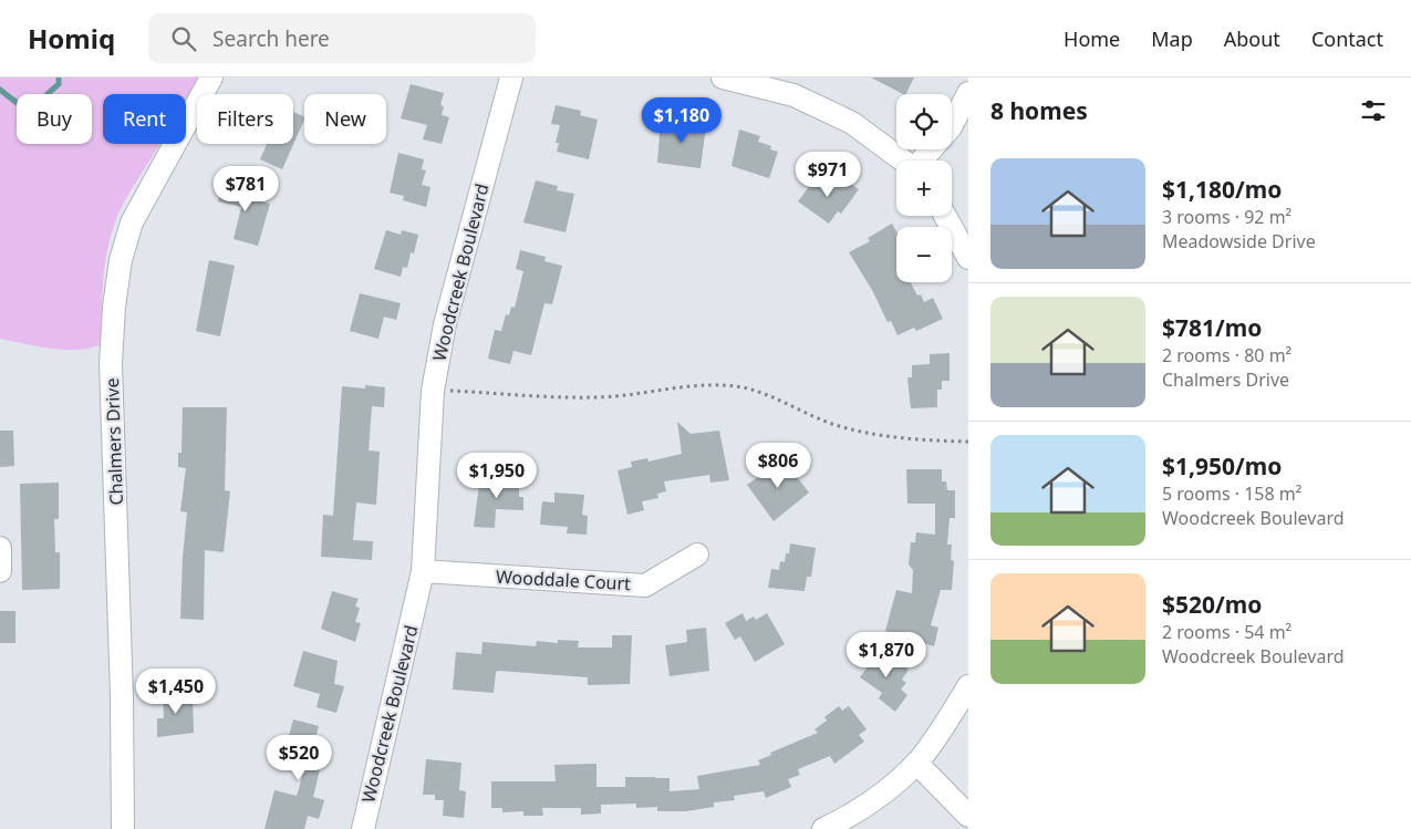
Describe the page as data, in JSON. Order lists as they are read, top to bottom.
{
  "streets": {
    "street": ["Woodcreek Boulevard", "Chalmers Drive", "Wooddale Court"]
  },
  "crossings": [
    ["Woodcreek Boulevard", "Wooddale Court"]
  ],
  "page": {
    "header": "Homiq",
    "search": "Search here",
    "nav": [
      "Home",
      "Map",
      "About",
      "Contact"
    ],
    "heading": "8 homes",
    "map_buttons": ["+", "−"],
    "chip": [
      "Buy",
      "Rent",
      "Filters",
      "New"
    ],
    "price": [
      "$1,180",
      "$971",
      "$781",
      "$806",
      "$1,950",
      "$1,870",
      "$1,450",
      "$520"
    ],
    "list": [
      {
        "name": "$1,180/mo",
        "note": "3 rooms · 92 m² · Meadowside Drive"
      },
      {
        "name": "$781/mo",
        "note": "2 rooms · 80 m² · Chalmers Drive"
      },
      {
        "name": "$1,950/mo",
        "note": "5 rooms · 158 m² · Woodcreek Boulevard"
      },
      {
        "name": "$520/mo",
        "note": "2 rooms · 54 m² · Woodcreek Boulevard"
      }
    ]
  }
}
